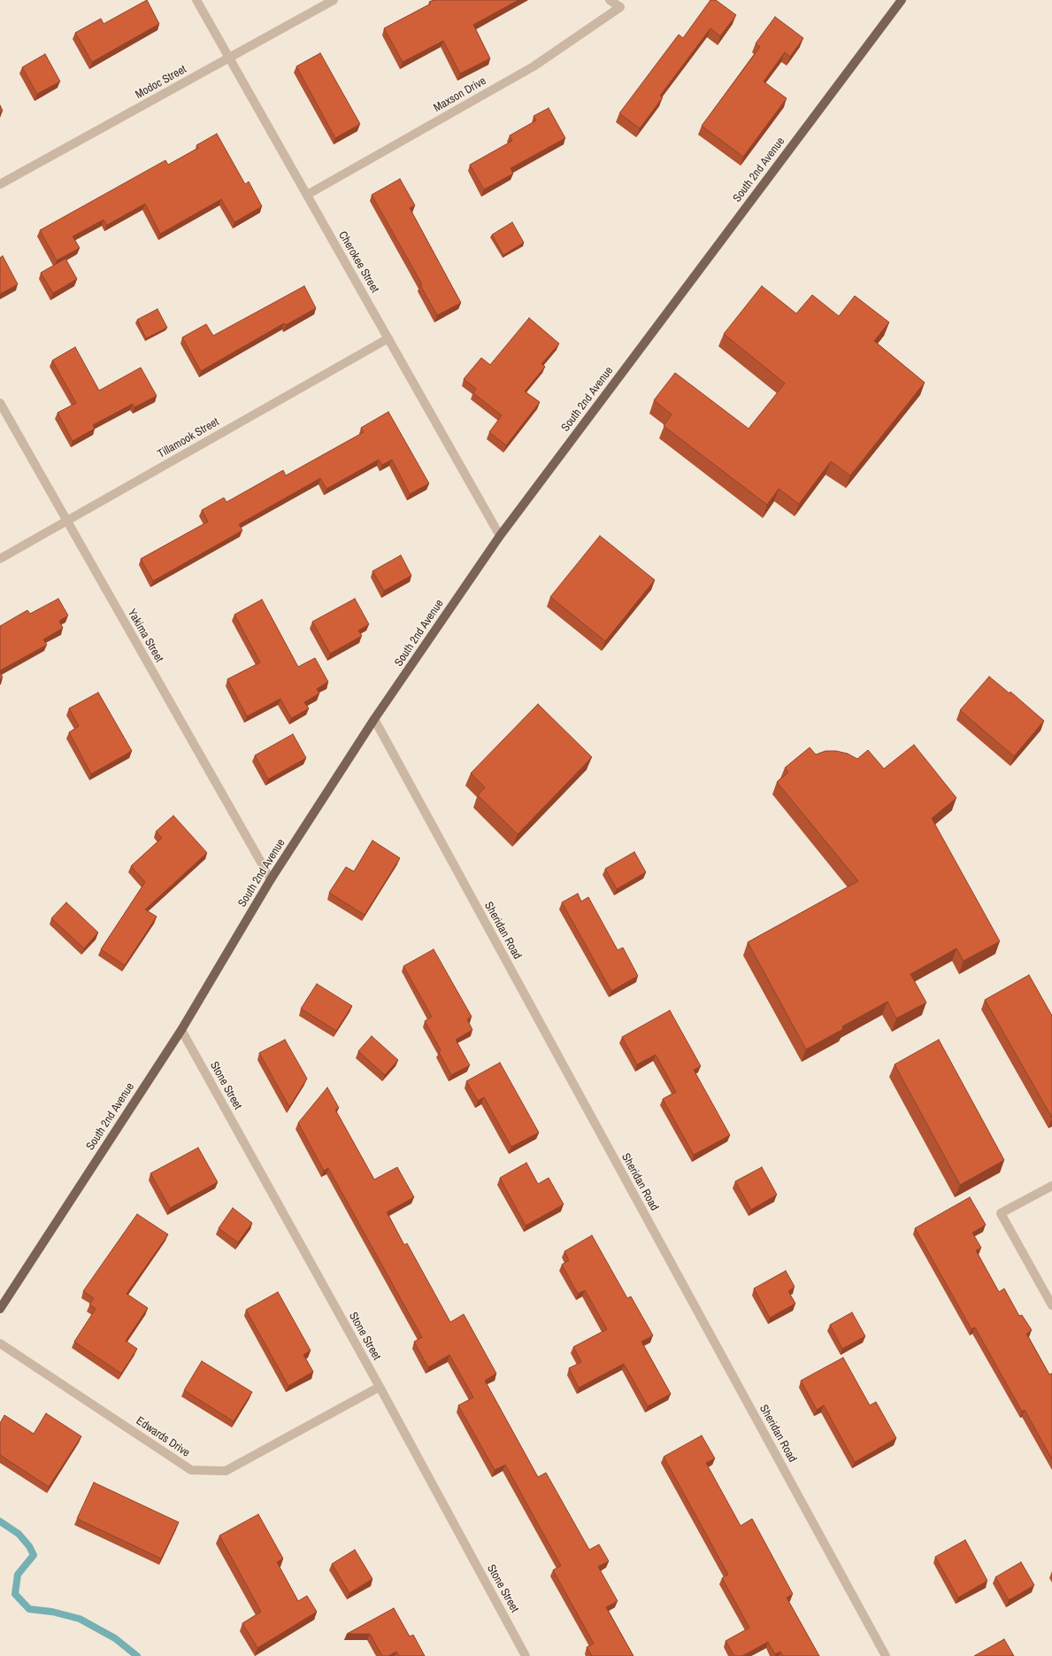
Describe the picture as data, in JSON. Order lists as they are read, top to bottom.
{
  "streets": {
    "main road": ["South 2nd Avenue"],
    "street": [
      "Modoc Street",
      "Maxson Drive",
      "Cherokee Street",
      "Tillamook Street",
      "Yakima Street",
      "Sheridan Road",
      "Stone Street",
      "Edwards Drive"
    ]
  },
  "crossings": [
    ["Modoc Street", "Cherokee Street"],
    ["Maxson Drive", "Cherokee Street"],
    ["South 2nd Avenue", "Cherokee Street"],
    ["South 2nd Avenue", "Yakima Street"],
    ["South 2nd Avenue", "Sheridan Road"],
    ["South 2nd Avenue", "Stone Street"],
    ["Cherokee Street", "Tillamook Street"],
    ["Tillamook Street", "Yakima Street"],
    ["Stone Street", "Edwards Drive"]
  ]
}
